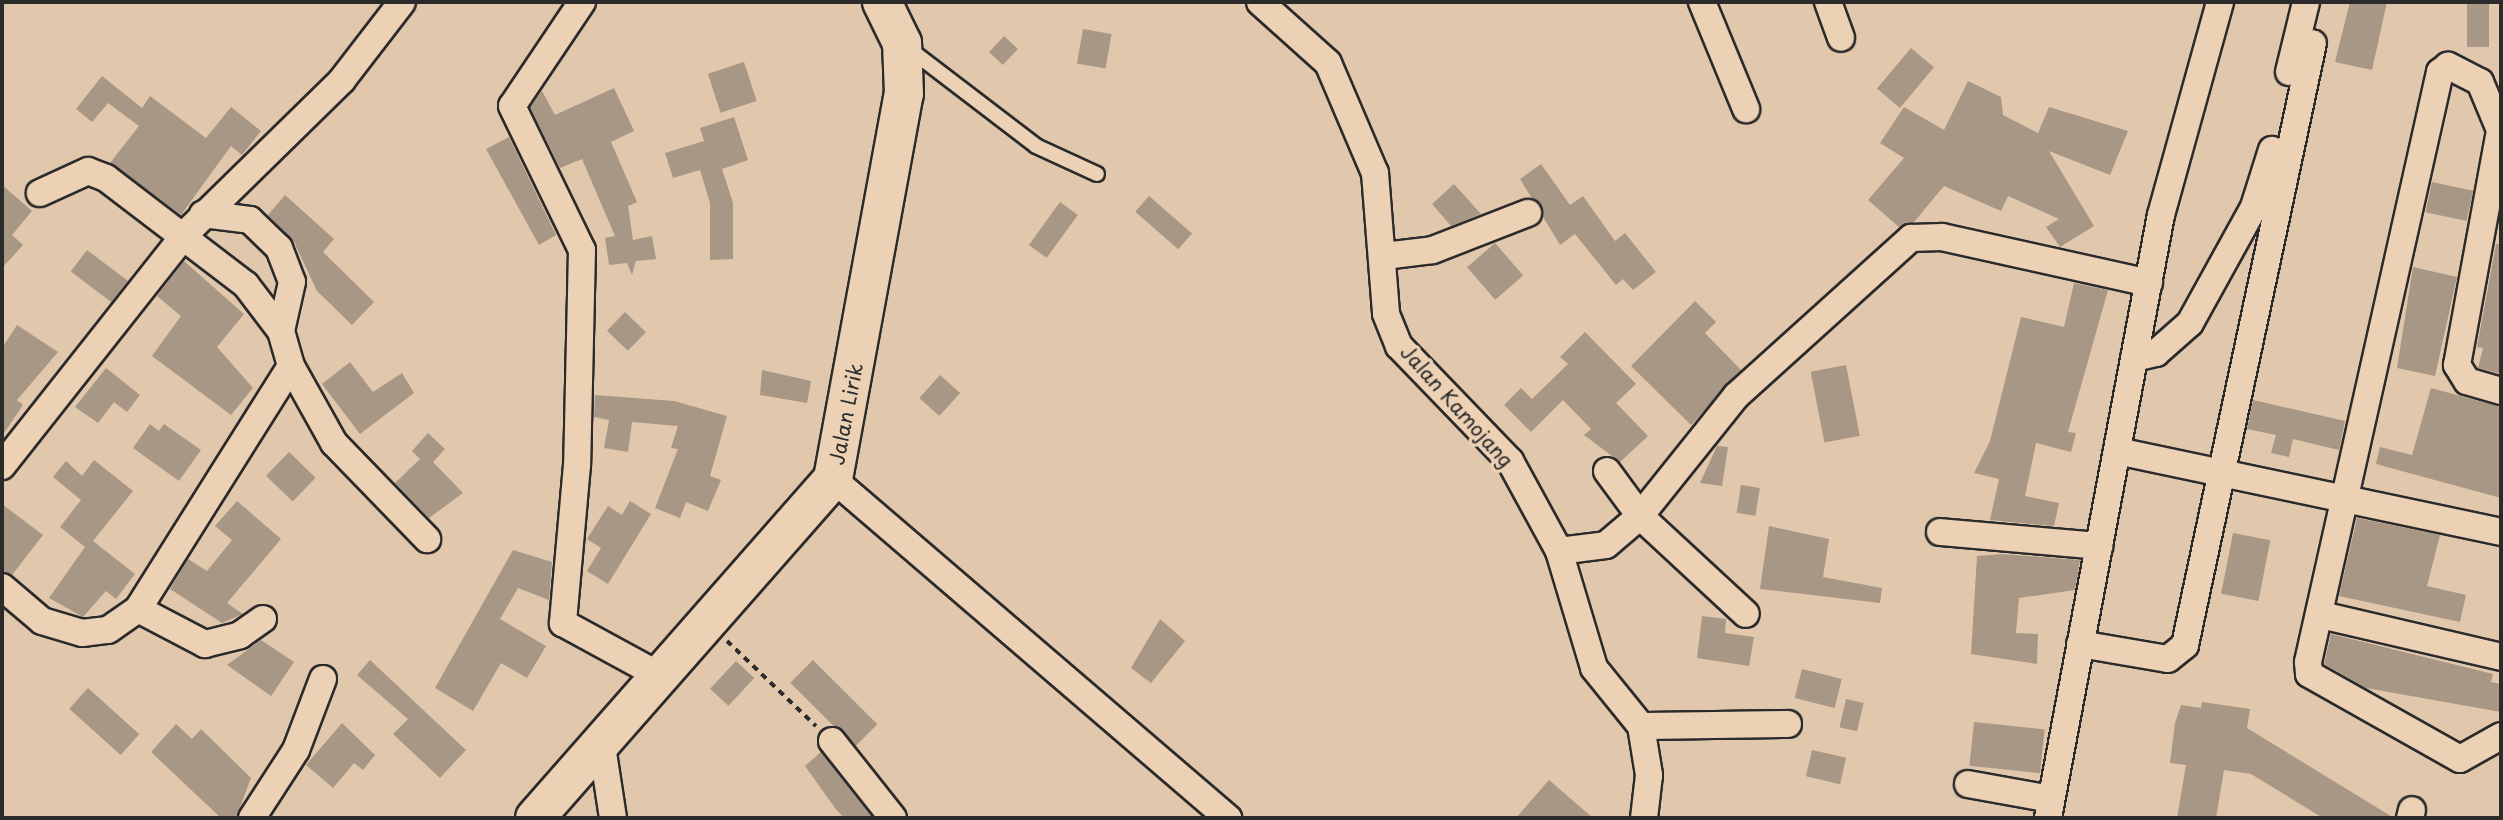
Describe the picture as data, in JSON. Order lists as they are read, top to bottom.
{
  "streets": {
    "main road": ["Jalan Lirik"],
    "street": ["Jalan Kamojang"]
  }
}
